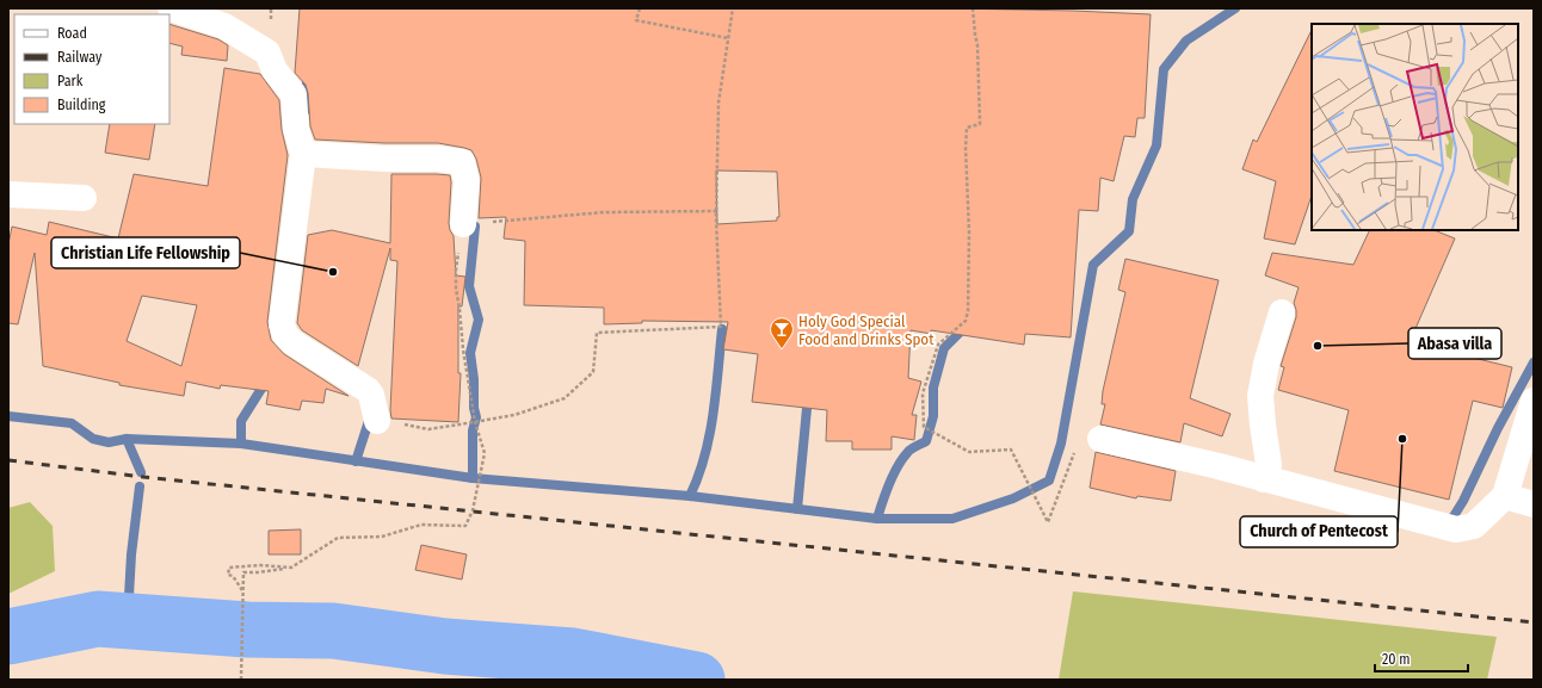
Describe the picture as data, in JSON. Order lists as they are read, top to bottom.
{
  "places": {
    "other": ["Christian Life Fellowship", "Abasa villa", "Church of Pentecost"],
    "bar": ["Holy God Special Food and Drinks Spot"]
  },
  "legend": [
    "Road",
    "Railway",
    "Park",
    "Building"
  ],
  "scale_bar": "20 m"
}
